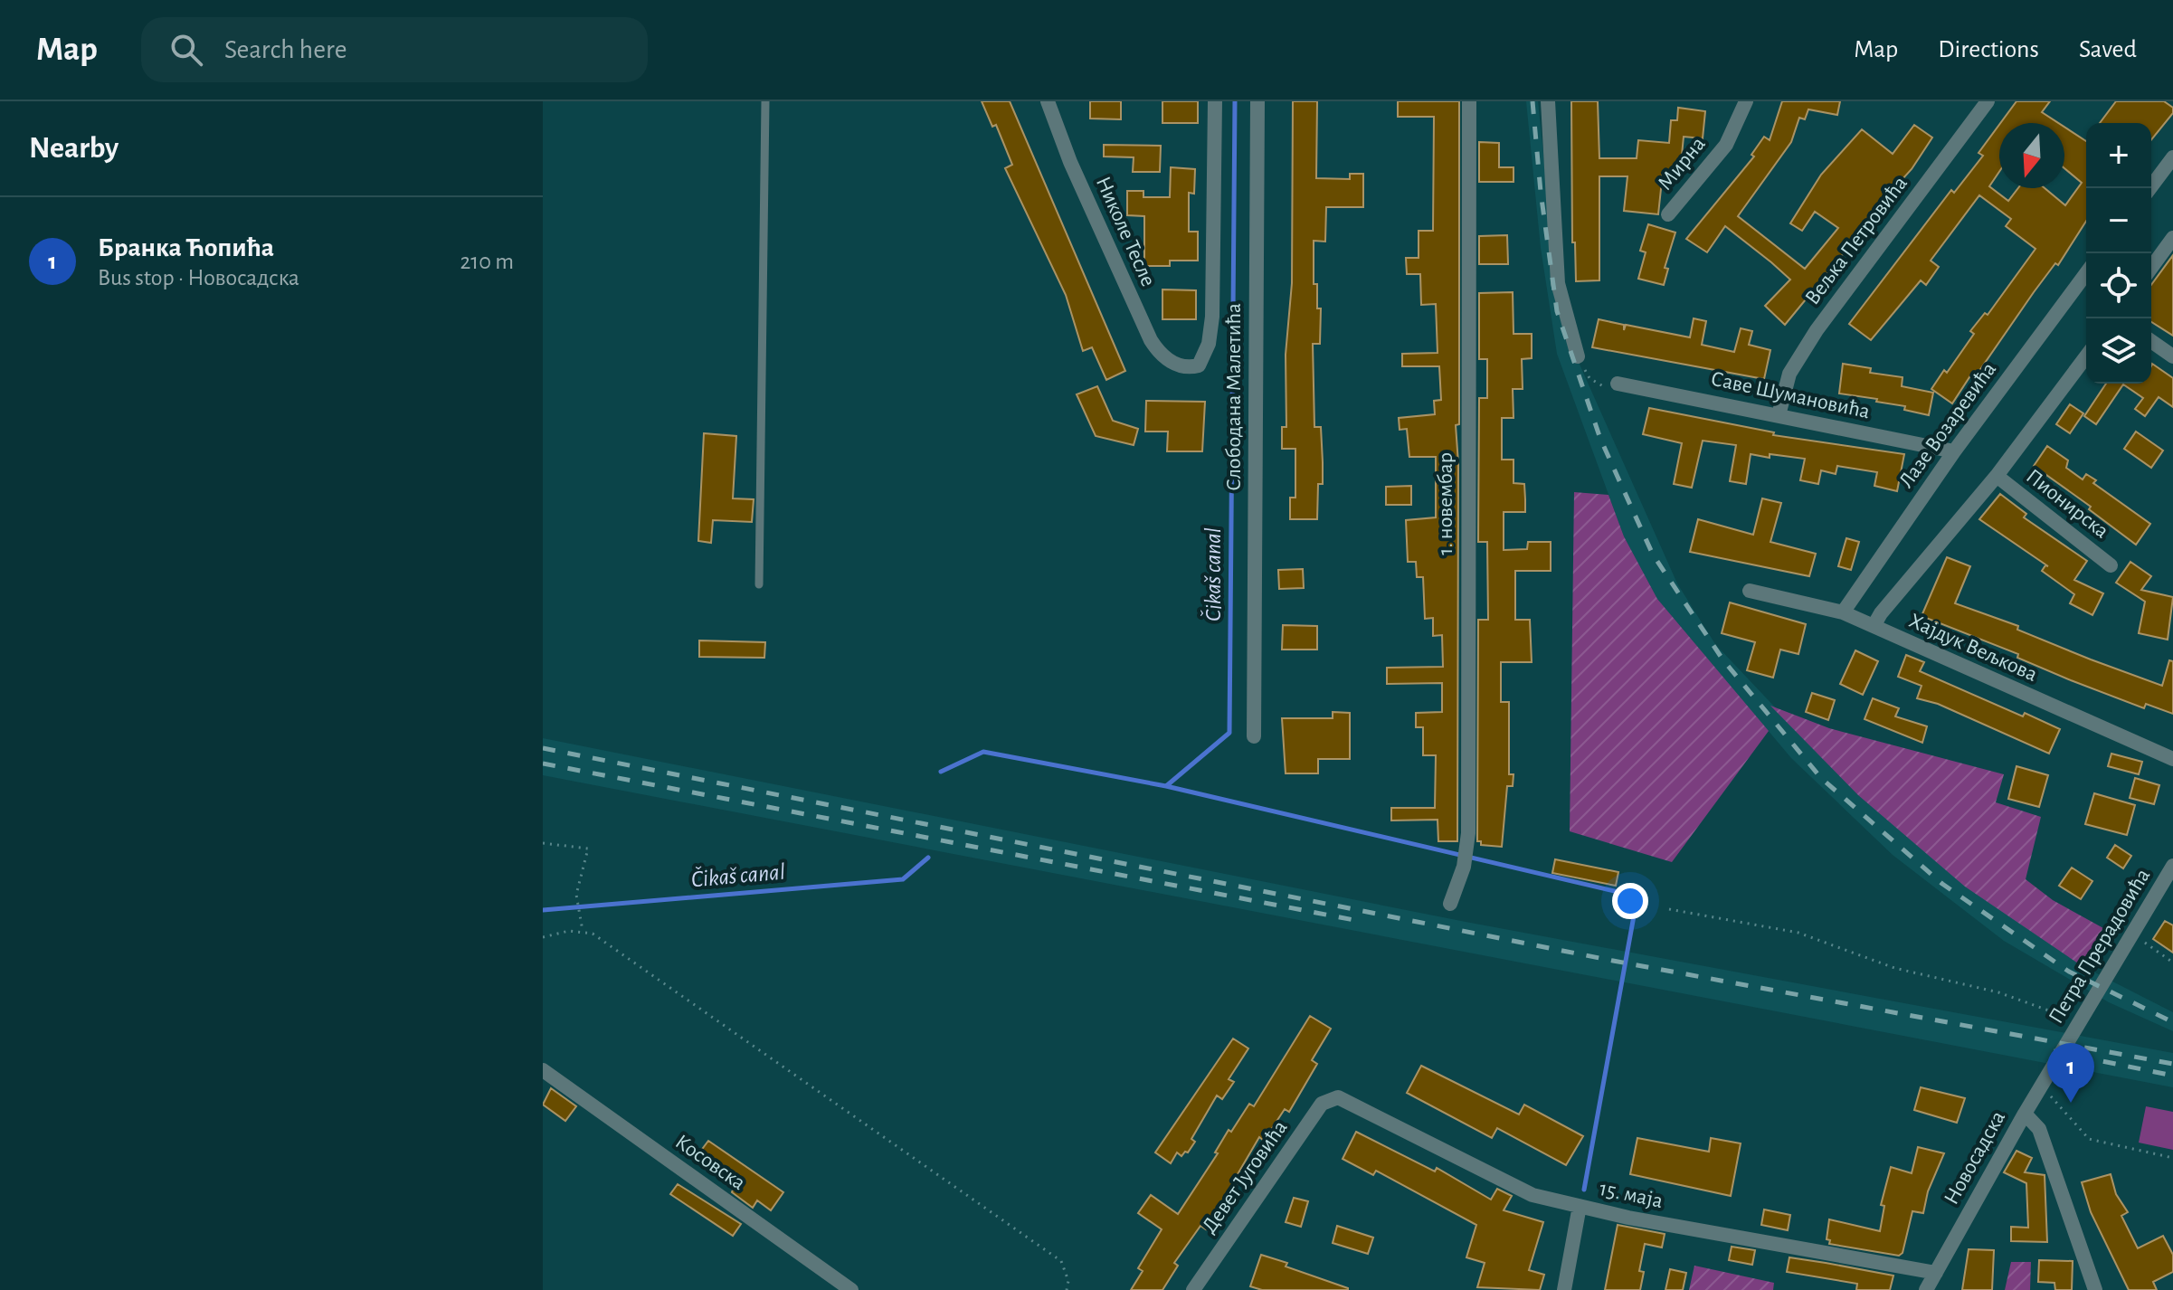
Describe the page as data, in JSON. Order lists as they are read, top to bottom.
{
  "streets": {
    "street": [
      "Мирна",
      "Николе Тесле",
      "Вељка Петровића",
      "Саве Шумановића",
      "Слободана Малетића",
      "Лазе Возаревића",
      "1. новембар",
      "Пионирска",
      "Хајдук Вељкова",
      "Петра Прерадовића",
      "Новосадска",
      "Косовска",
      "Девет Југовића",
      "15. маја"
    ]
  },
  "crossings": [
    ["Николе Тесле", "Слободана Малетића"],
    ["Вељка Петровића", "Саве Шумановића"],
    ["Саве Шумановића", "Лазе Возаревића"],
    ["Лазе Возаревића", "Хајдук Вељкова"],
    ["Петра Прерадовића", "Новосадска"],
    ["Новосадска", "15. маја"],
    ["Девет Југовића", "15. маја"]
  ],
  "water": ["Čikaš canal"],
  "north": "bottom",
  "page": {
    "header": "Map",
    "search": "Search here",
    "nav": ["Map", "Directions", "Saved"],
    "heading": "Nearby",
    "map_buttons": ["+", "−"],
    "list": [
      {
        "mark": "1",
        "name": "Бранка Ћопића",
        "note": "Bus stop · Новосадска",
        "value": "210 m"
      }
    ],
    "pins": "1"
  }
}
